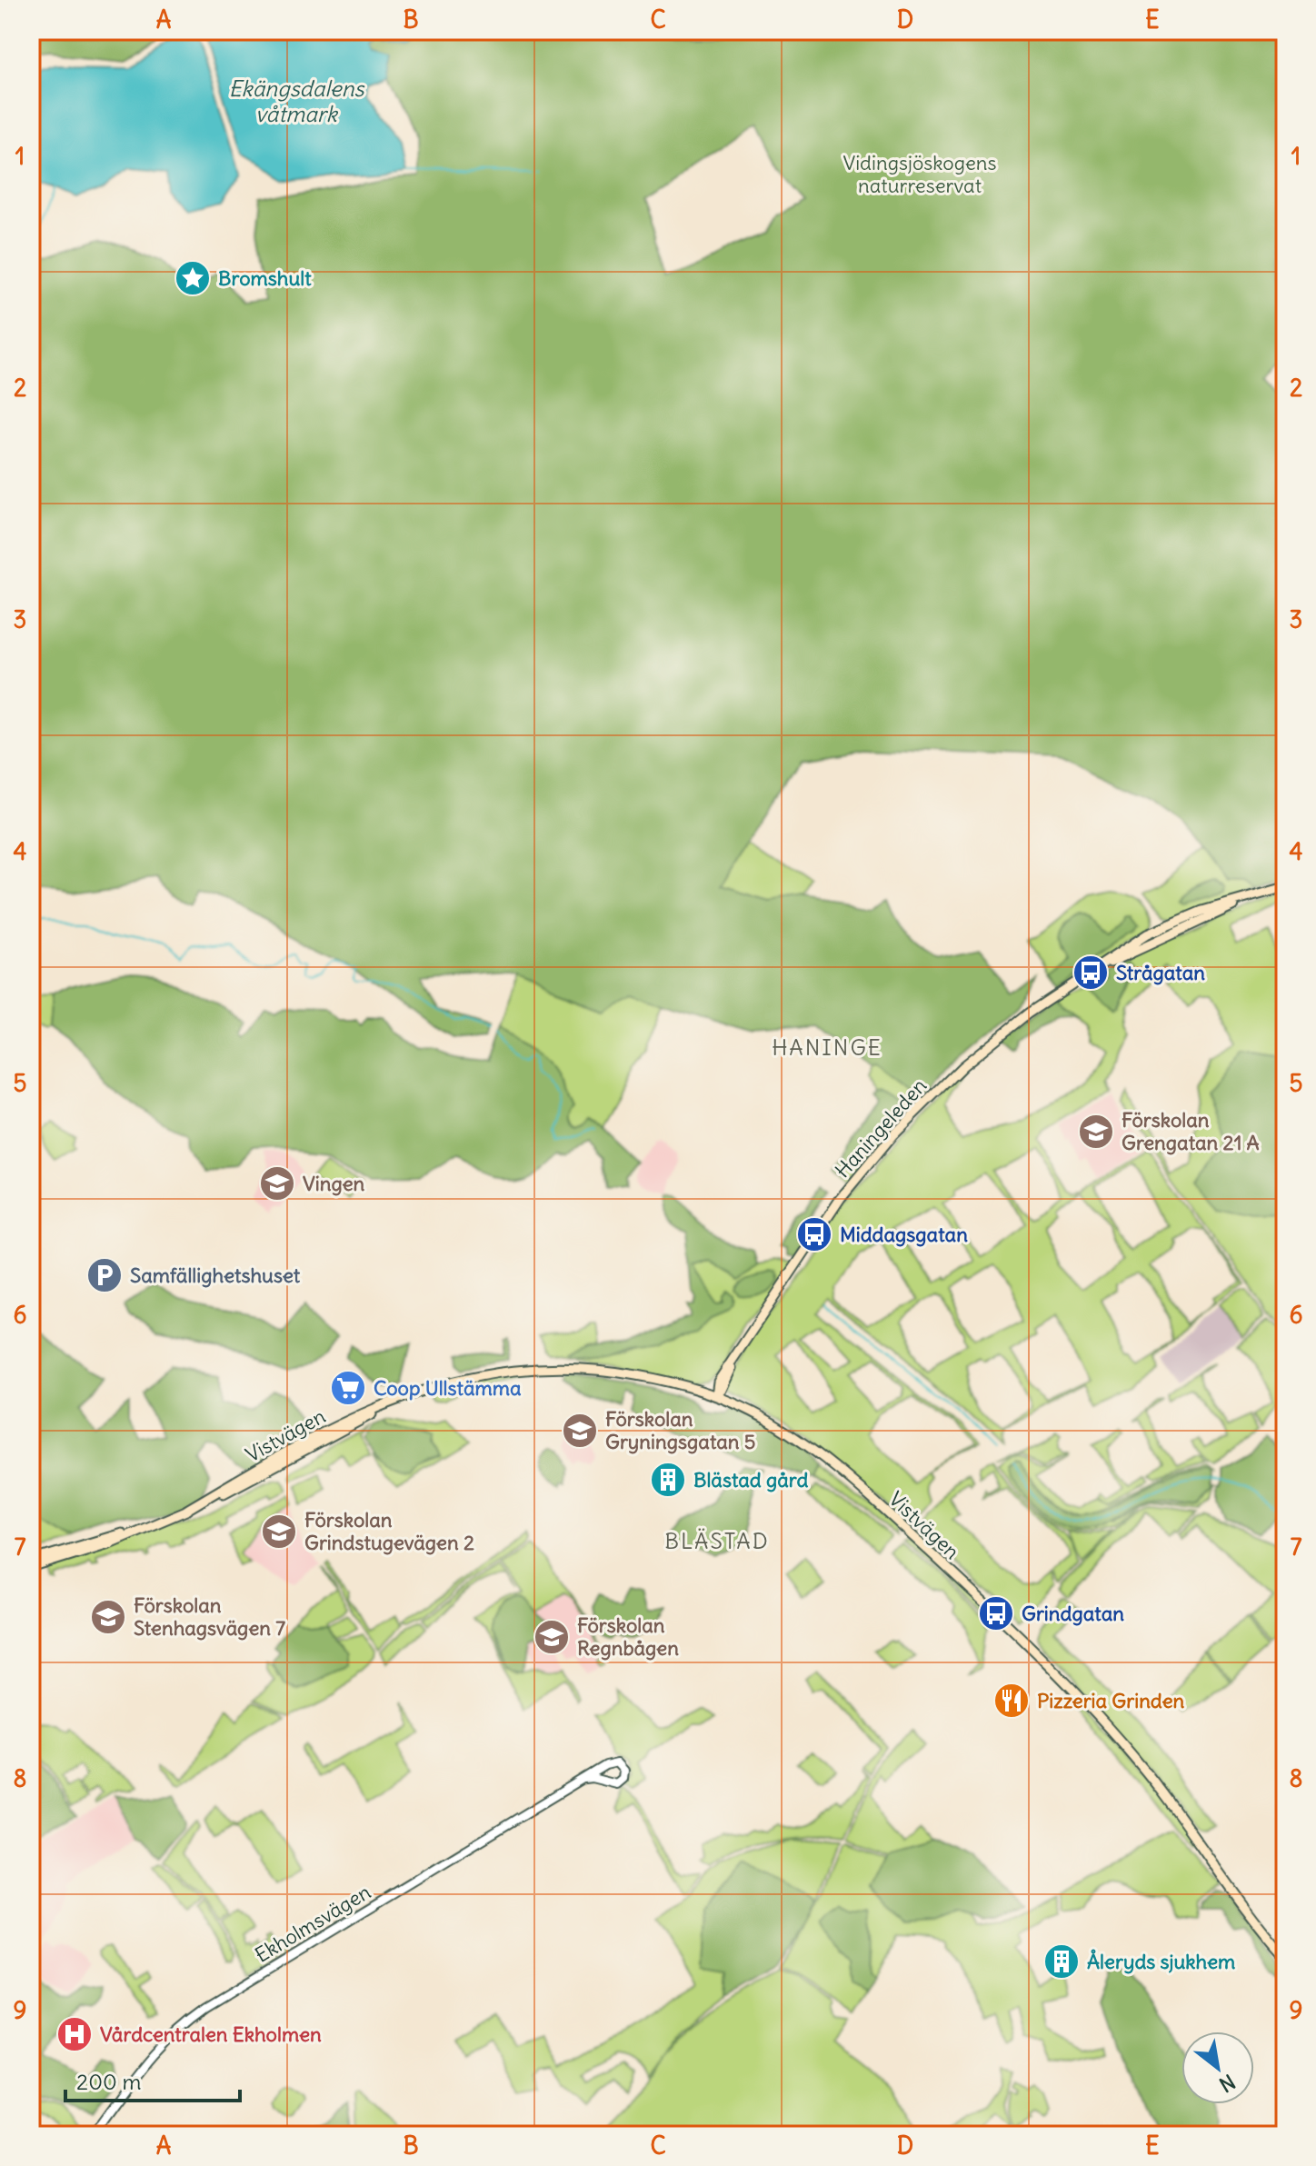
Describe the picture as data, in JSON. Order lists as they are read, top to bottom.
{
  "streets": {
    "main road": ["Haningeleden", "Vistvägen"],
    "street": ["Ekholmsvägen"]
  },
  "crossings": [
    ["Haningeleden", "Vistvägen"]
  ],
  "districts": ["HANINGE", "BLÄSTAD"],
  "water": ["Ekängsdalens våtmark"],
  "parks": ["Vidingsjöskogens naturreservat"],
  "places": {
    "place": ["Bromshult"],
    "bus stop": ["Strågatan", "Middagsgatan", "Grindgatan"],
    "school or university": [
      "Förskolan Grengatan 21 A",
      "Vingen",
      "Förskolan Gryningsgatan 5",
      "Förskolan Grindstugevägen 2",
      "Förskolan Stenhagsvägen 7",
      "Förskolan Regnbågen"
    ],
    "parking": ["Samfällighetshuset"],
    "supermarket": ["Coop Ullstämma"],
    "building": ["Blästad gård", "Åleryds sjukhem"],
    "restaurant": ["Pizzeria Grinden"],
    "hospital": ["Vårdcentralen Ekholmen"]
  },
  "scale_bar": "200 m",
  "north": "bottom right",
  "grid": {
    "columns": [
      "A",
      "B",
      "C",
      "D",
      "E"
    ],
    "rows": [
      "1",
      "2",
      "3",
      "4",
      "5",
      "6",
      "7",
      "8",
      "9"
    ]
  }
}
